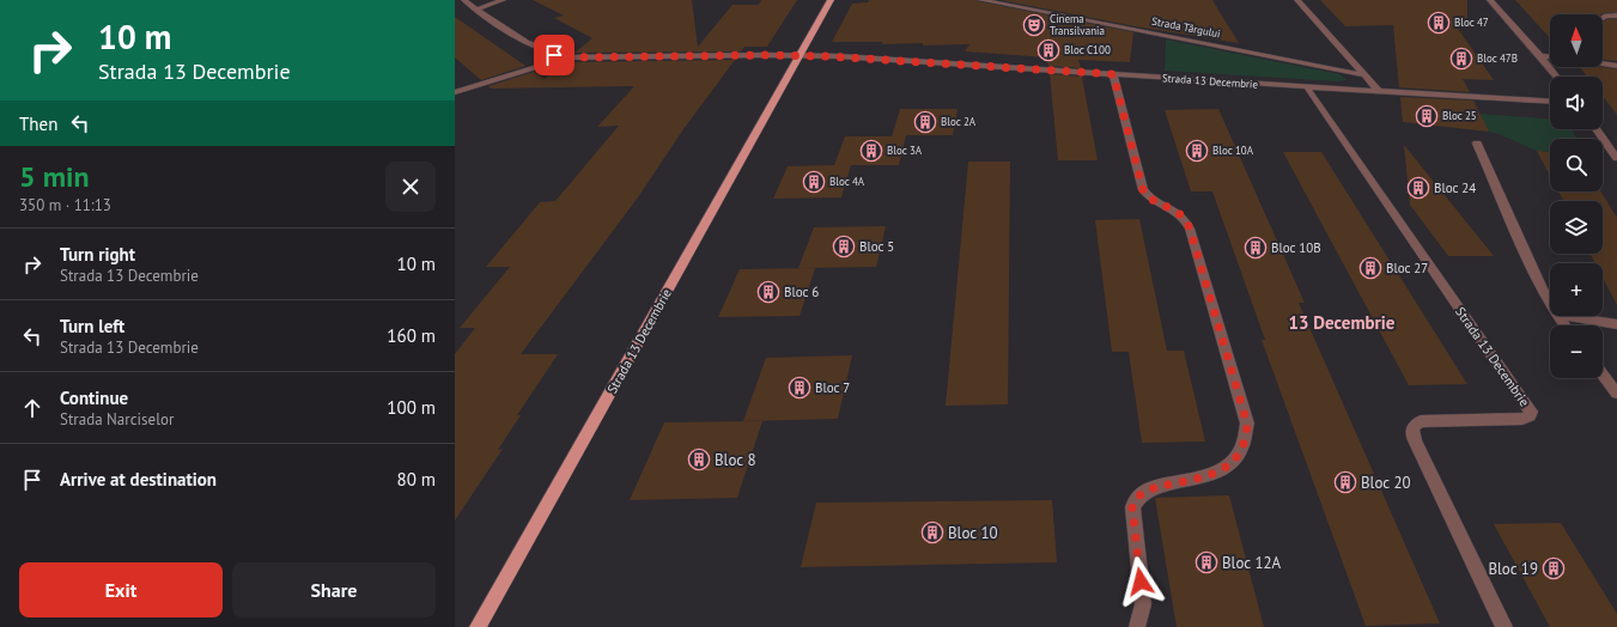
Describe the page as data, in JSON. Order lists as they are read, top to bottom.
{
  "streets": {
    "main road": ["Strada 13 Decembrie"],
    "street": ["Strada Târgului"]
  },
  "districts": ["13 Decembrie"],
  "places": {
    "building": [
      "Bloc 47",
      "Bloc C100",
      "Bloc 47B",
      "Bloc 25",
      "Bloc 2A",
      "Bloc 3A",
      "Bloc 10A",
      "Bloc 4A",
      "Bloc 24",
      "Bloc 5",
      "Bloc 10B",
      "Bloc 27",
      "Bloc 6",
      "Bloc 7",
      "Bloc 8",
      "Bloc 20",
      "Bloc 10",
      "Bloc 12A",
      "Bloc 19"
    ],
    "theatre": ["Cinema Transilvania"]
  },
  "north": "top",
  "page": {
    "turn": ["10 m", "Strada 13 Decembrie"],
    "map_buttons": ["+", "−"],
    "then": "Then",
    "heading": ["5 min", "350 m · 11:13"],
    "list": [
      {
        "name": "Turn right",
        "note": "Strada 13 Decembrie",
        "value": "10 m"
      },
      {
        "name": "Turn left",
        "note": "Strada 13 Decembrie",
        "value": "160 m"
      },
      {
        "name": "Continue",
        "note": "Strada Narciselor",
        "value": "100 m"
      },
      {
        "name": "Arrive at destination",
        "value": "80 m"
      }
    ],
    "buttons": ["Exit", "Share"]
  }
}
